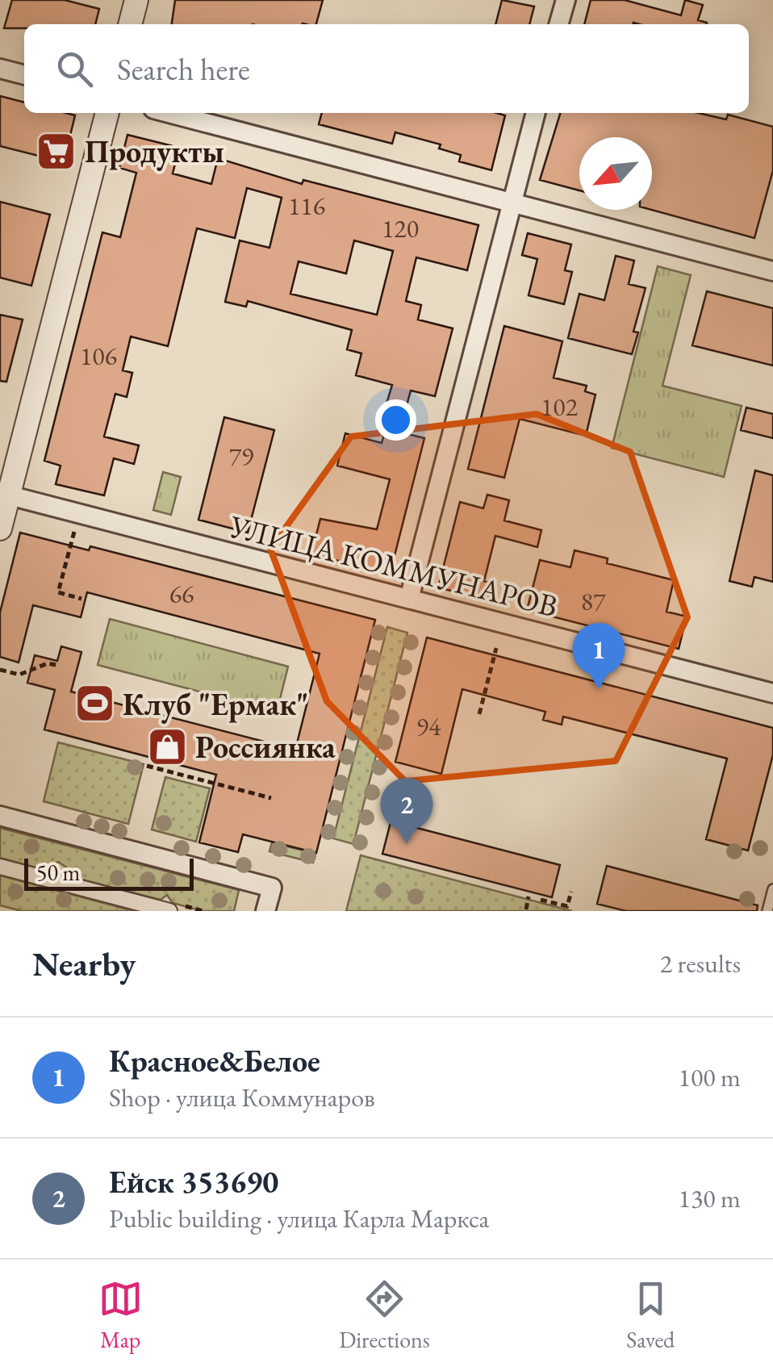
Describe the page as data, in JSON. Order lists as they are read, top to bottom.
{
  "streets": {
    "street": ["УЛИЦА КОММУНАРОВ"]
  },
  "places": {
    "supermarket": ["Продукты"],
    "sports": ["Клуб \"Ермак\""],
    "shop": ["Россиянка"]
  },
  "house_numbers": [
    "116",
    "120",
    "106",
    "102",
    "79",
    "66",
    "87",
    "94"
  ],
  "scale_bar": "50 m",
  "north": "bottom left",
  "page": {
    "search": "Search here",
    "pins": ["1", "2"],
    "scale": "50 m",
    "heading": ["Nearby", "2 results"],
    "list": [
      {
        "mark": "1",
        "name": "Красное&Белое",
        "note": "Shop · улица Коммунаров",
        "value": "100 m"
      },
      {
        "mark": "2",
        "name": "Ейск 353690",
        "note": "Public building · улица Карла Маркса",
        "value": "130 m"
      }
    ],
    "nav": ["Map", "Directions", "Saved"]
  }
}
